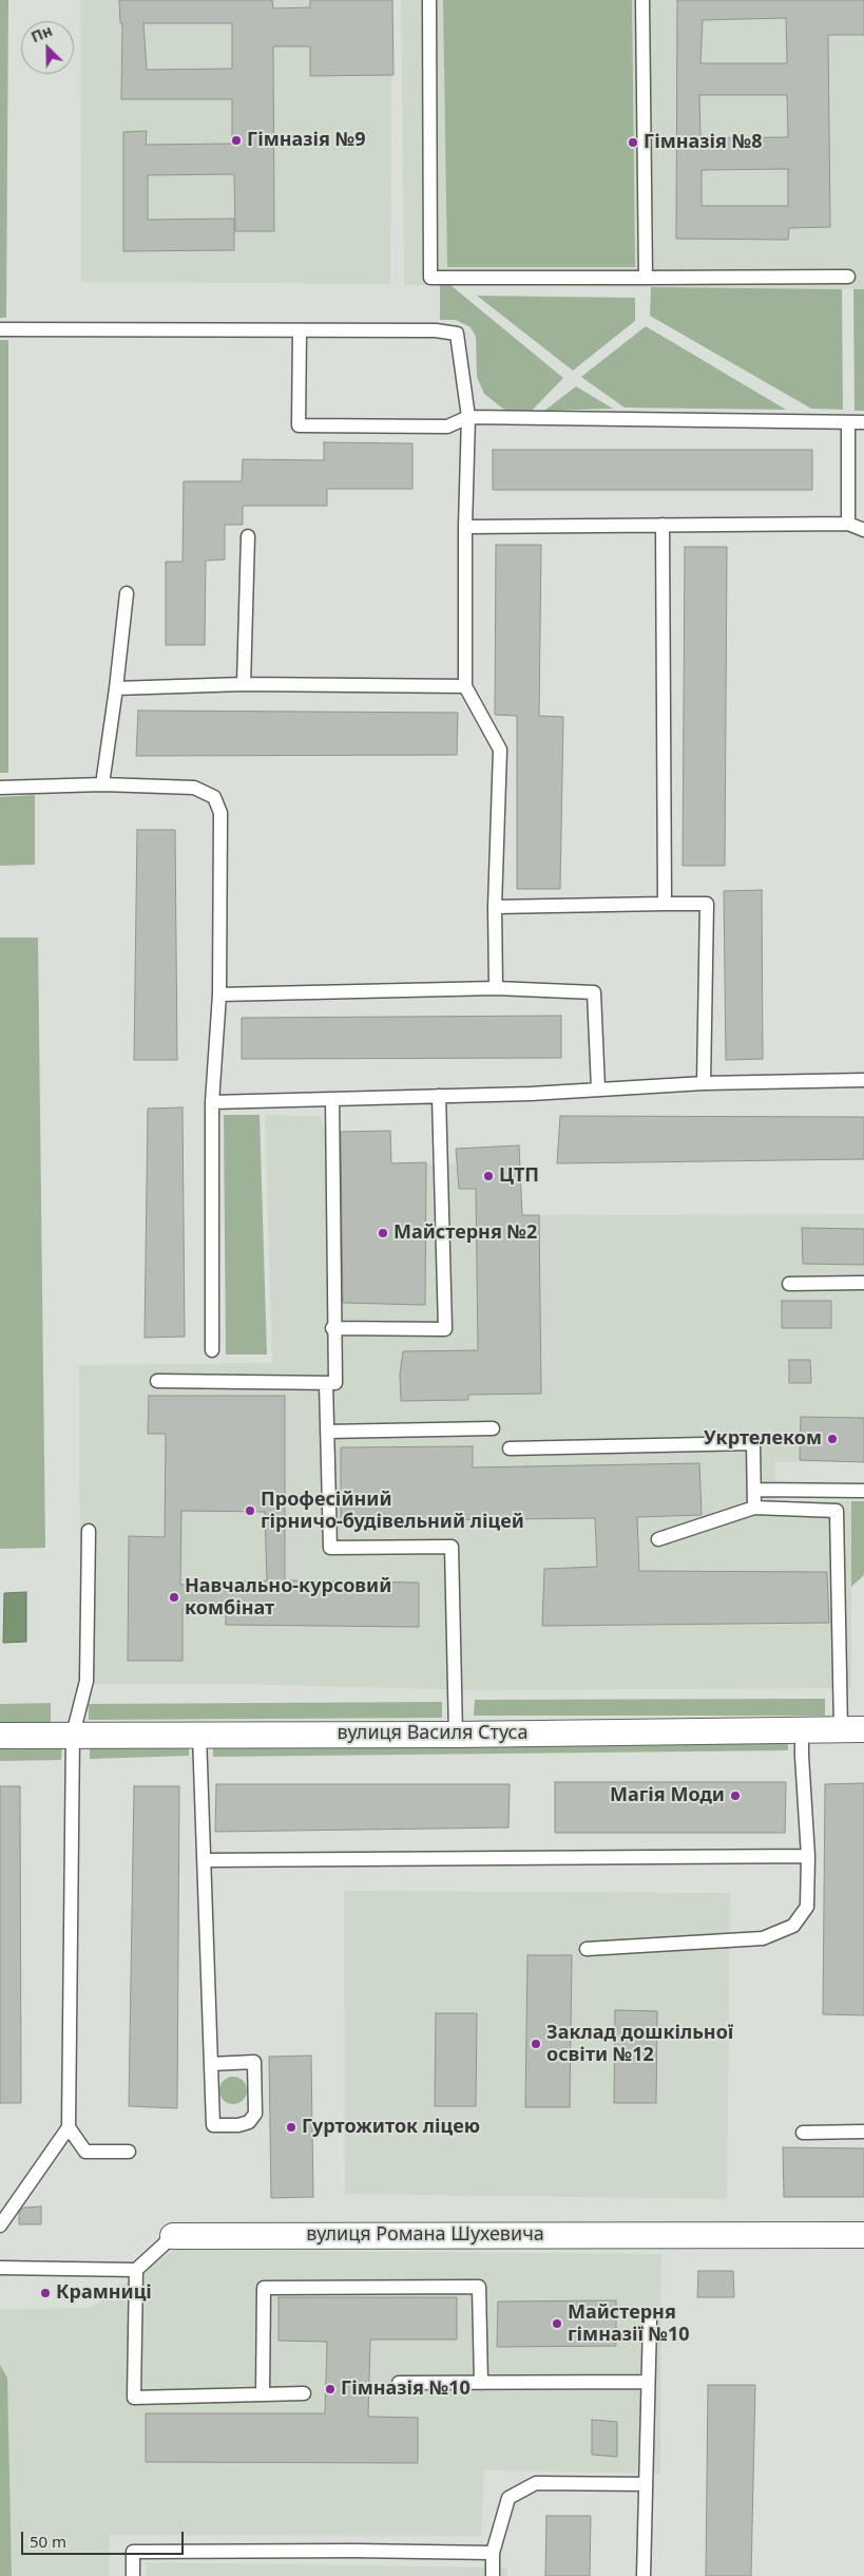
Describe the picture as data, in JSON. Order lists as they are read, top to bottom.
{
  "streets": {
    "street": ["вулиця Василя Стуса", "вулиця Романа Шухевича"]
  },
  "places": [
    "Гімназія №9",
    "Гімназія №8",
    "ЦТП",
    "Майстерня №2",
    "Укртелеком",
    "Професійний гірничо-будівельний ліцей",
    "Навчально-курсовий комбінат",
    "Магія Моди",
    "Заклад дошкільної освіти №12",
    "Гуртожиток ліцею",
    "Крамниці",
    "Майстерня гімназії №10",
    "Гімназія №10"
  ],
  "scale_bar": "50 m",
  "north": "top left"
}
